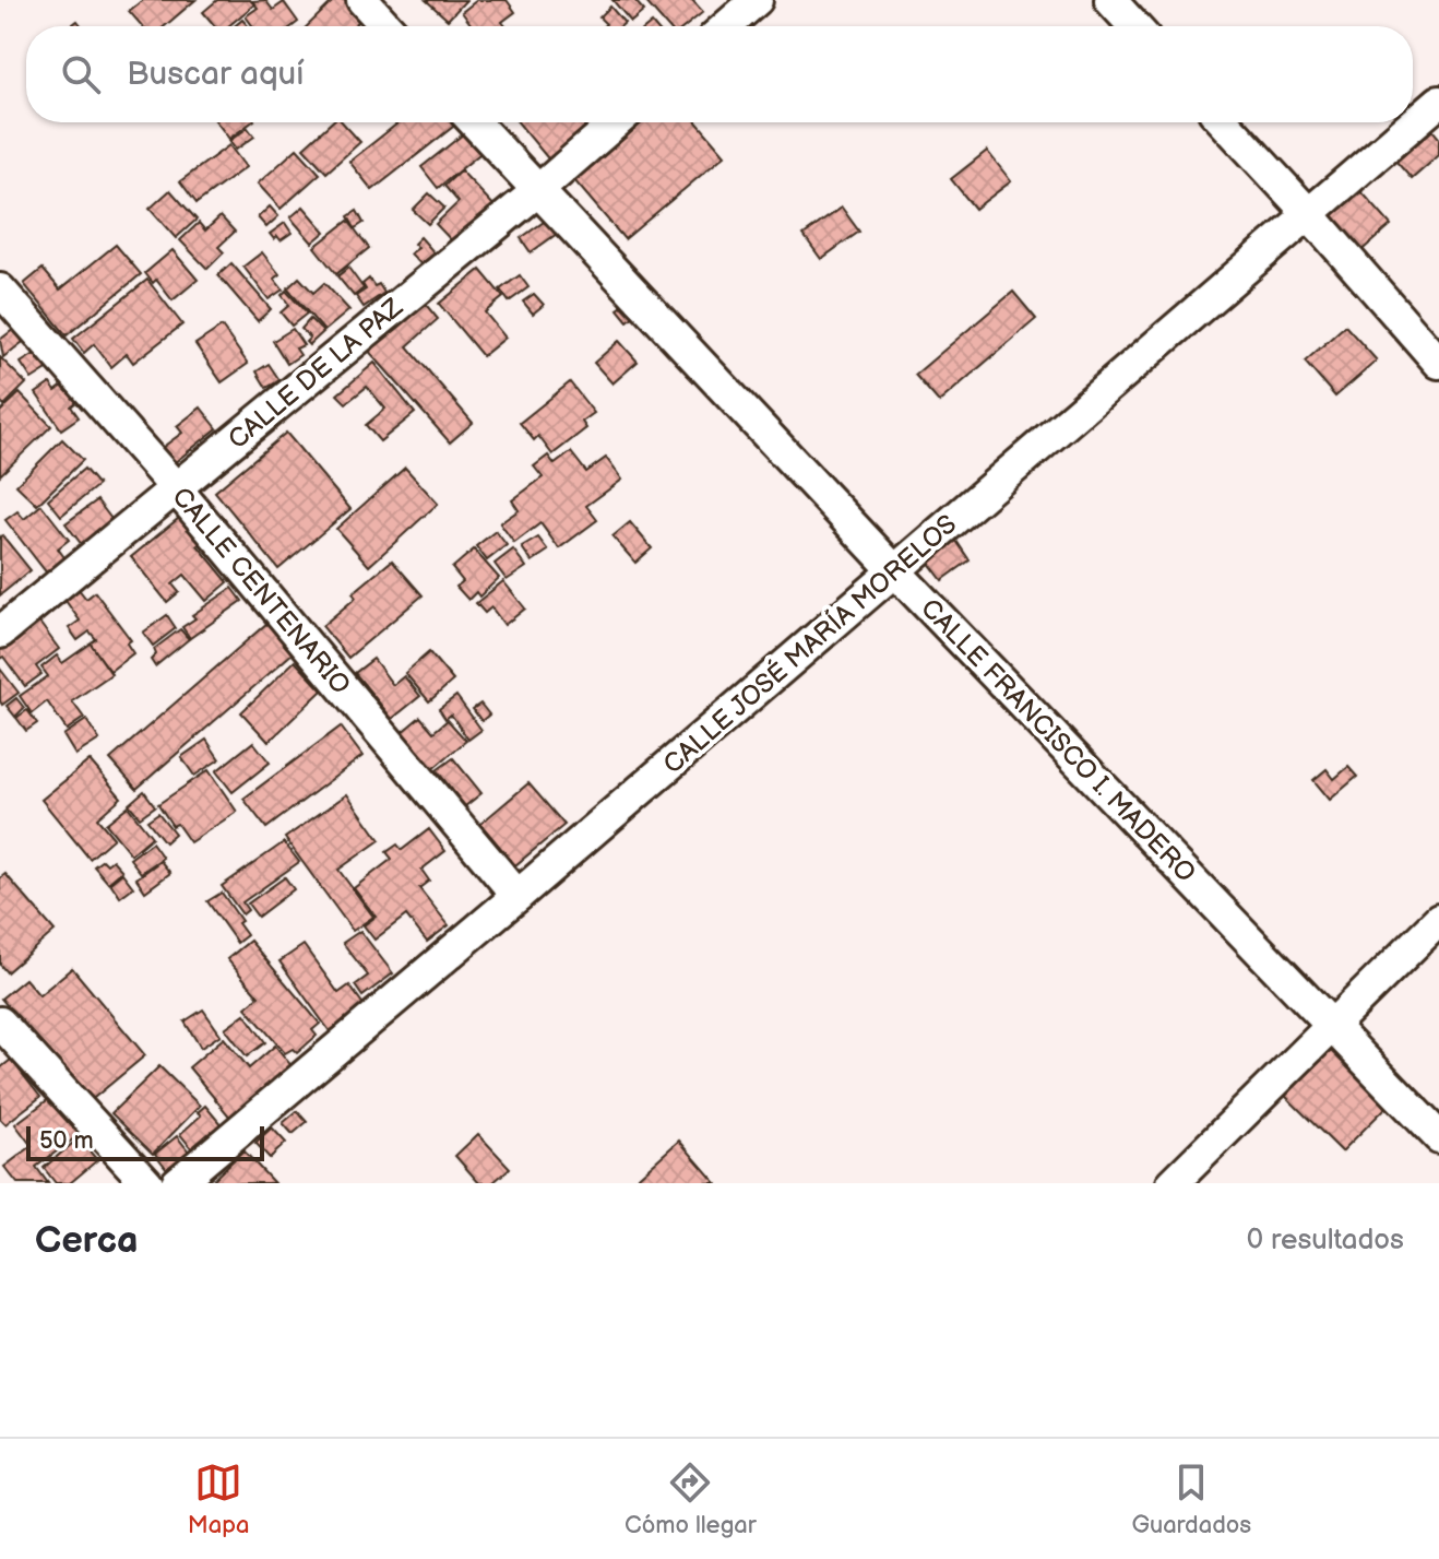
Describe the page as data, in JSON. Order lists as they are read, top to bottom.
{
  "streets": {
    "street": [
      "CALLE DE LA PAZ",
      "CALLE CENTENARIO",
      "CALLE JOSÉ MARÍA MORELOS",
      "CALLE FRANCISCO I. MADERO"
    ]
  },
  "crossings": [
    ["CALLE DE LA PAZ", "CALLE CENTENARIO"],
    ["CALLE DE LA PAZ", "CALLE FRANCISCO I. MADERO"],
    ["CALLE CENTENARIO", "CALLE JOSÉ MARÍA MORELOS"],
    ["CALLE JOSÉ MARÍA MORELOS", "CALLE FRANCISCO I. MADERO"]
  ],
  "scale_bar": "50 m",
  "page": {
    "search": "Buscar aquí",
    "scale": "50 m",
    "heading": ["Cerca", "0 resultados"],
    "nav": ["Mapa", "Cómo llegar", "Guardados"]
  }
}
